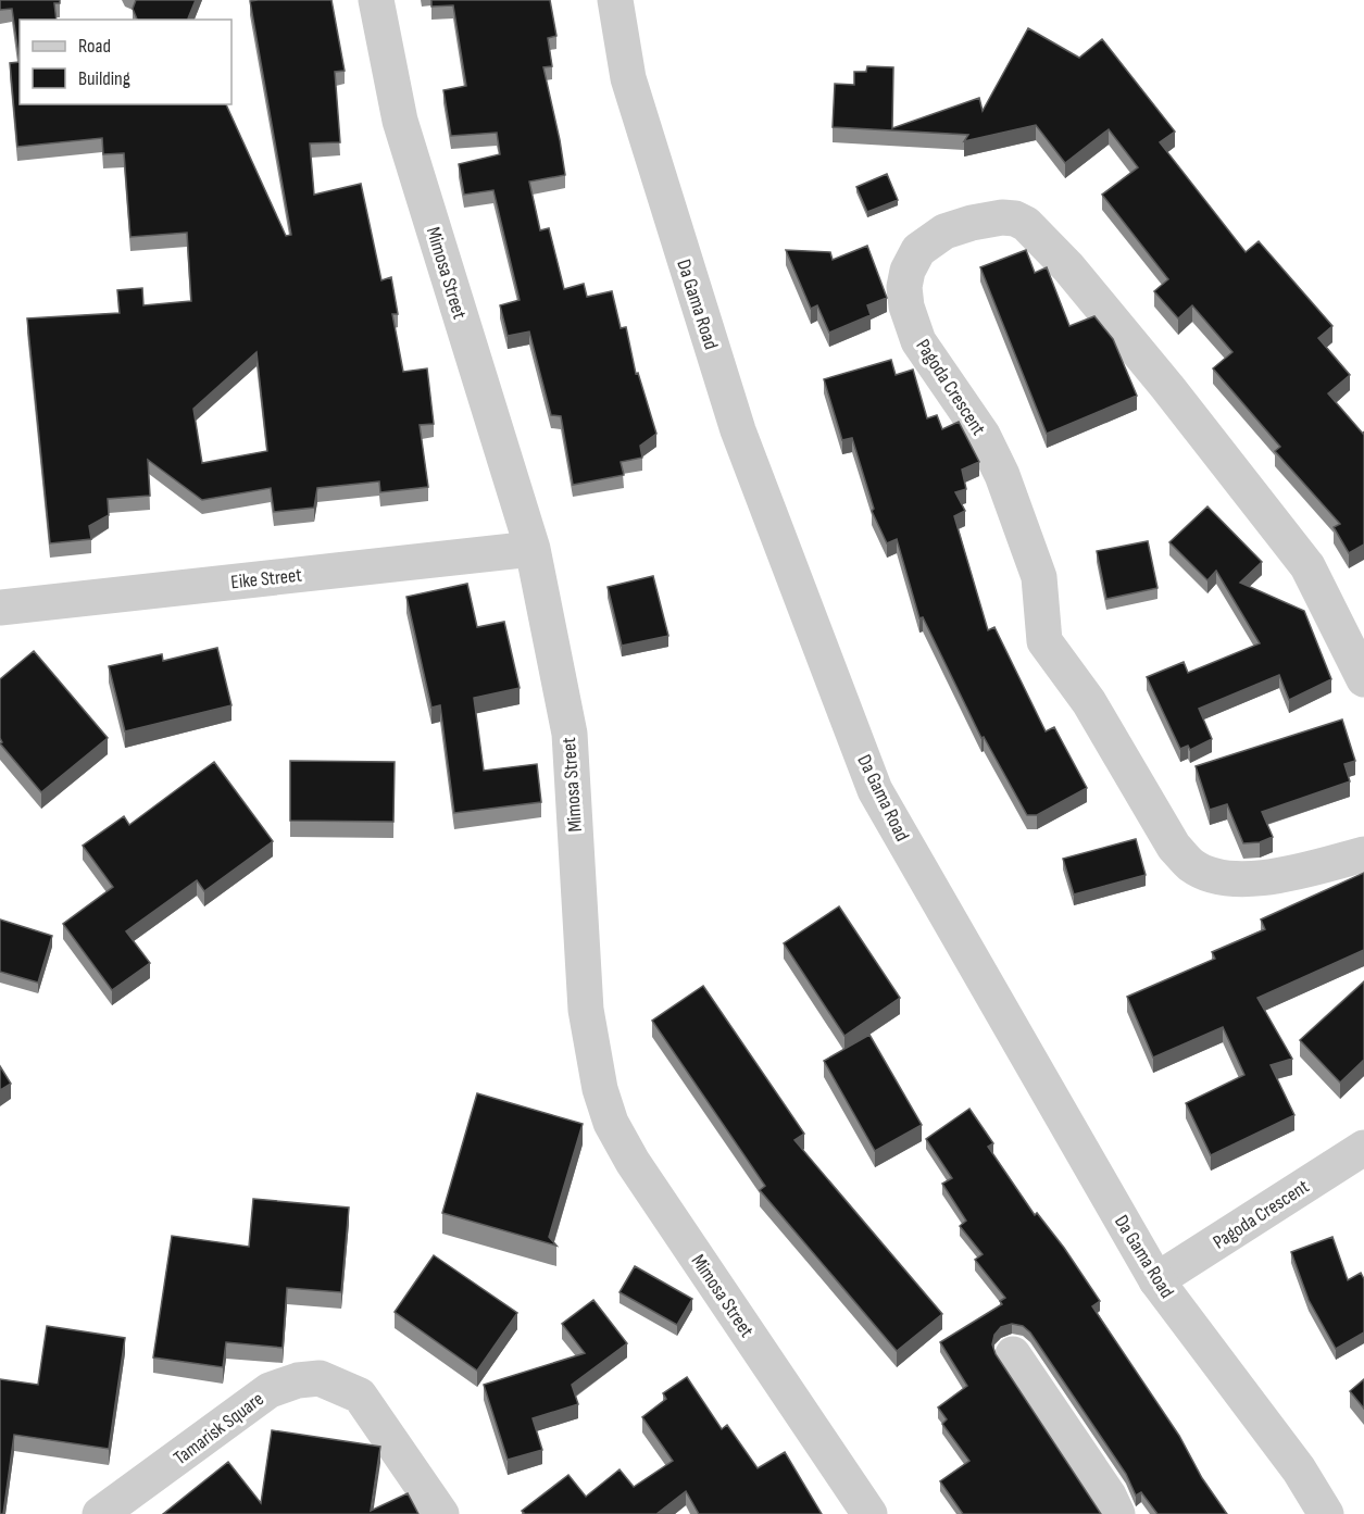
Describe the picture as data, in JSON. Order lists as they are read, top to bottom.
{
  "streets": {
    "street": [
      "Mimosa Street",
      "Da Gama Road",
      "Pagoda Crescent",
      "Eike Street",
      "Tamarisk Square"
    ]
  },
  "crossings": [
    ["Mimosa Street", "Eike Street"],
    ["Da Gama Road", "Pagoda Crescent"]
  ],
  "legend": ["Road", "Building"]
}
